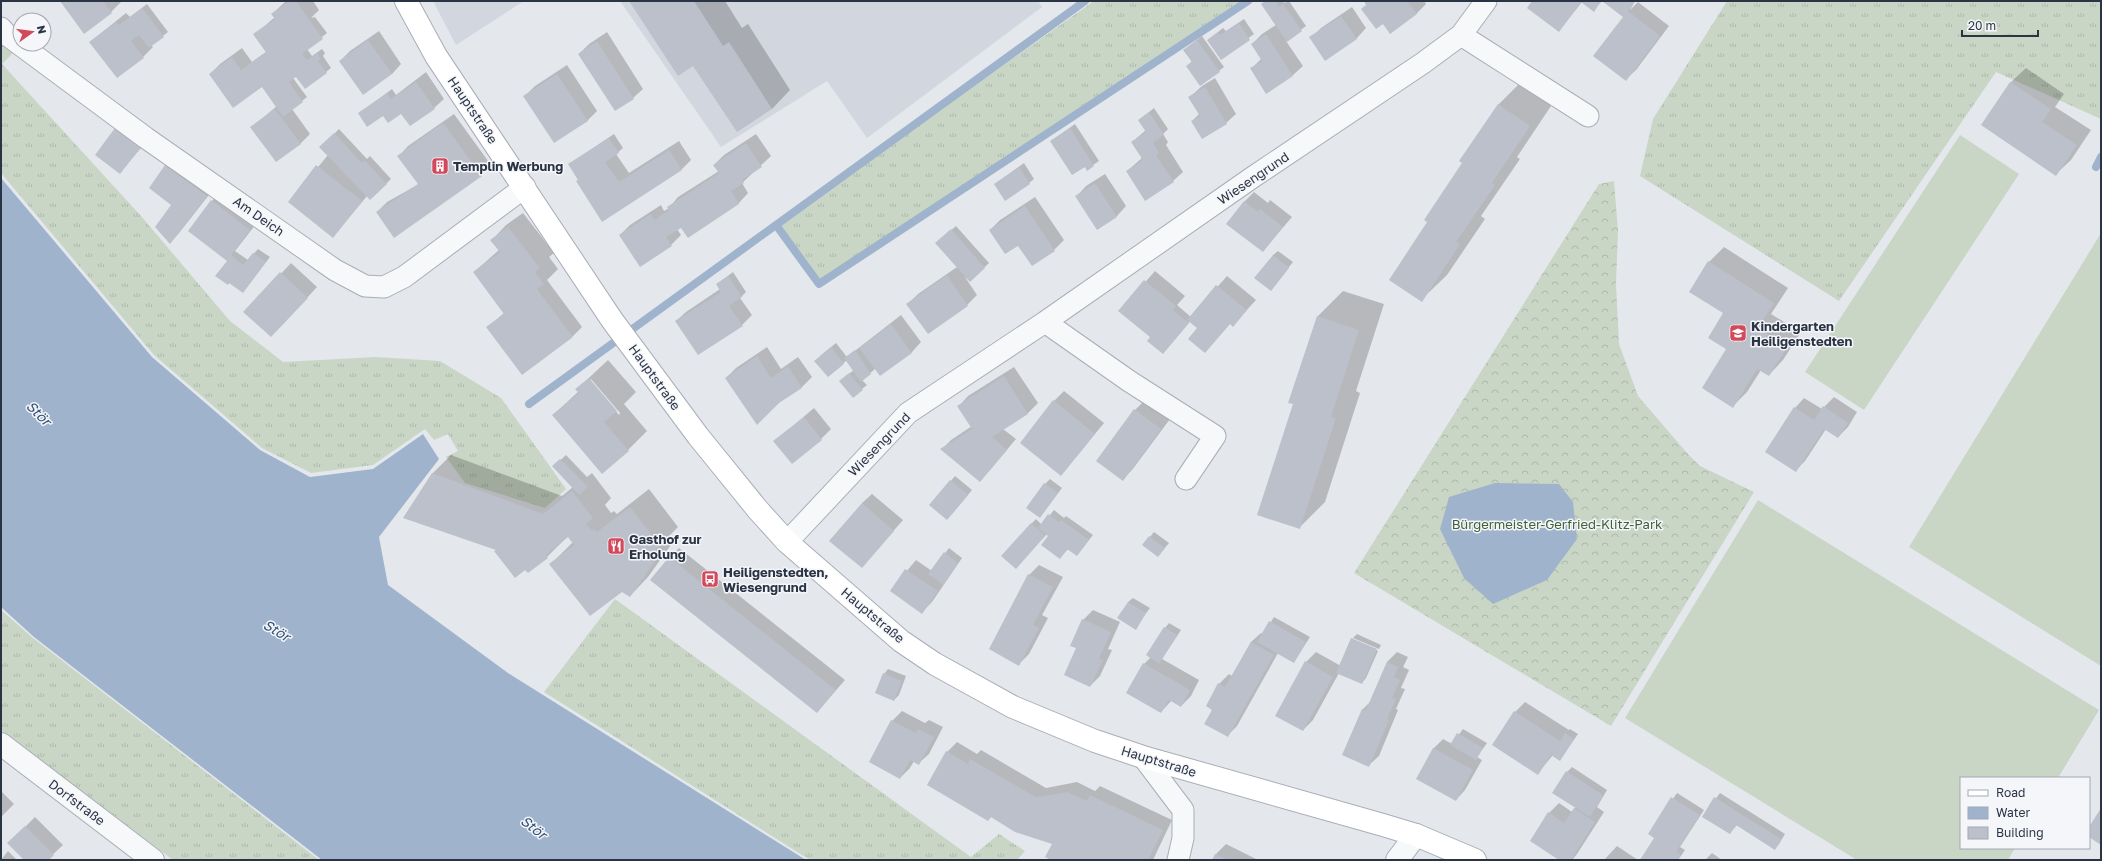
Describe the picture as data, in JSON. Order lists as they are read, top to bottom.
{
  "streets": {
    "main road": ["Hauptstraße"],
    "street": ["Wiesengrund", "Am Deich", "Dorfstraße"]
  },
  "crossings": [
    ["Hauptstraße", "Wiesengrund"],
    ["Hauptstraße", "Am Deich"]
  ],
  "water": ["Stör"],
  "parks": ["Bürgermeister-Gerfried-Klitz-Park"],
  "places": {
    "building": ["Templin Werbung"],
    "school or university": ["Kindergarten Heiligenstedten"],
    "restaurant": ["Gasthof zur Erholung"],
    "bus stop": ["Heiligenstedten, Wiesengrund"]
  },
  "legend": ["Road", "Water", "Building"],
  "scale_bar": "20 m",
  "north": "right"
}
